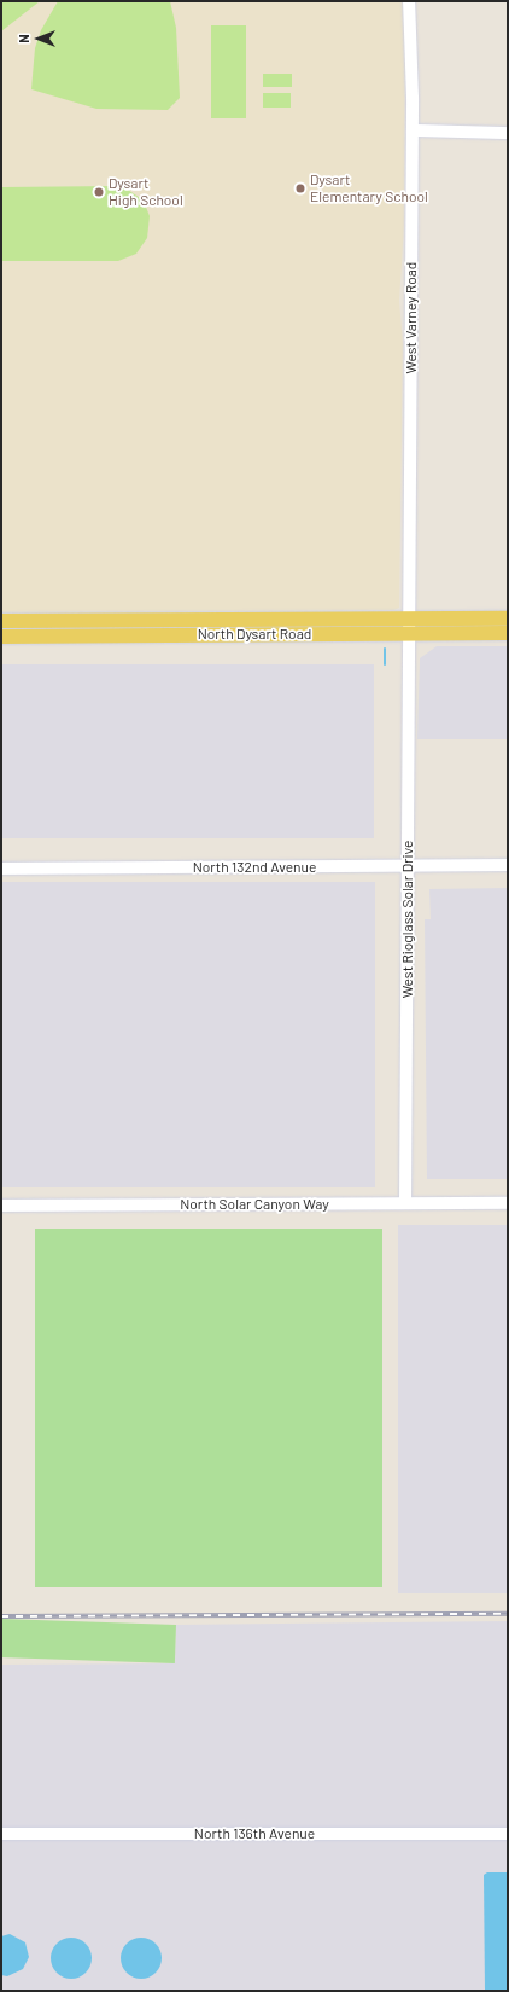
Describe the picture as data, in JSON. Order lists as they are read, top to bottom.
{
  "streets": {
    "main road": ["North Dysart Road"],
    "street": [
      "West Varney Road",
      "North 132nd Avenue",
      "West Rioglass Solar Drive",
      "North Solar Canyon Way",
      "North 136th Avenue"
    ]
  },
  "crossings": [
    ["West Varney Road", "North Dysart Road"],
    ["West Varney Road", "West Rioglass Solar Drive"],
    ["North Dysart Road", "West Rioglass Solar Drive"],
    ["North 132nd Avenue", "West Rioglass Solar Drive"],
    ["West Rioglass Solar Drive", "North Solar Canyon Way"]
  ],
  "places": ["Dysart Elementary School", "Dysart High School"],
  "north": "left"
}
